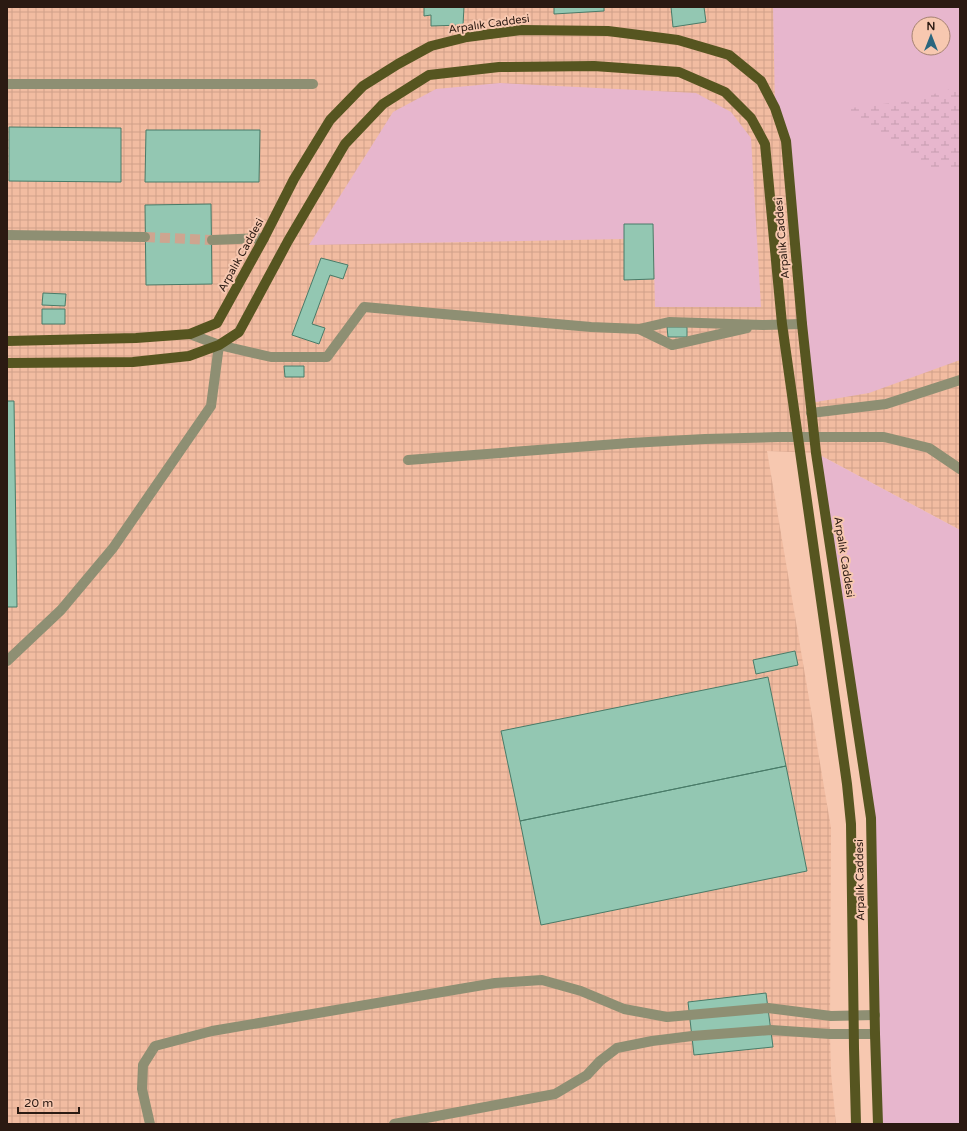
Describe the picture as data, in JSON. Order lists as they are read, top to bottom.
{
  "streets": {
    "main road": ["Arpalık Caddesi"]
  },
  "scale_bar": "20 m",
  "north": "top"
}
